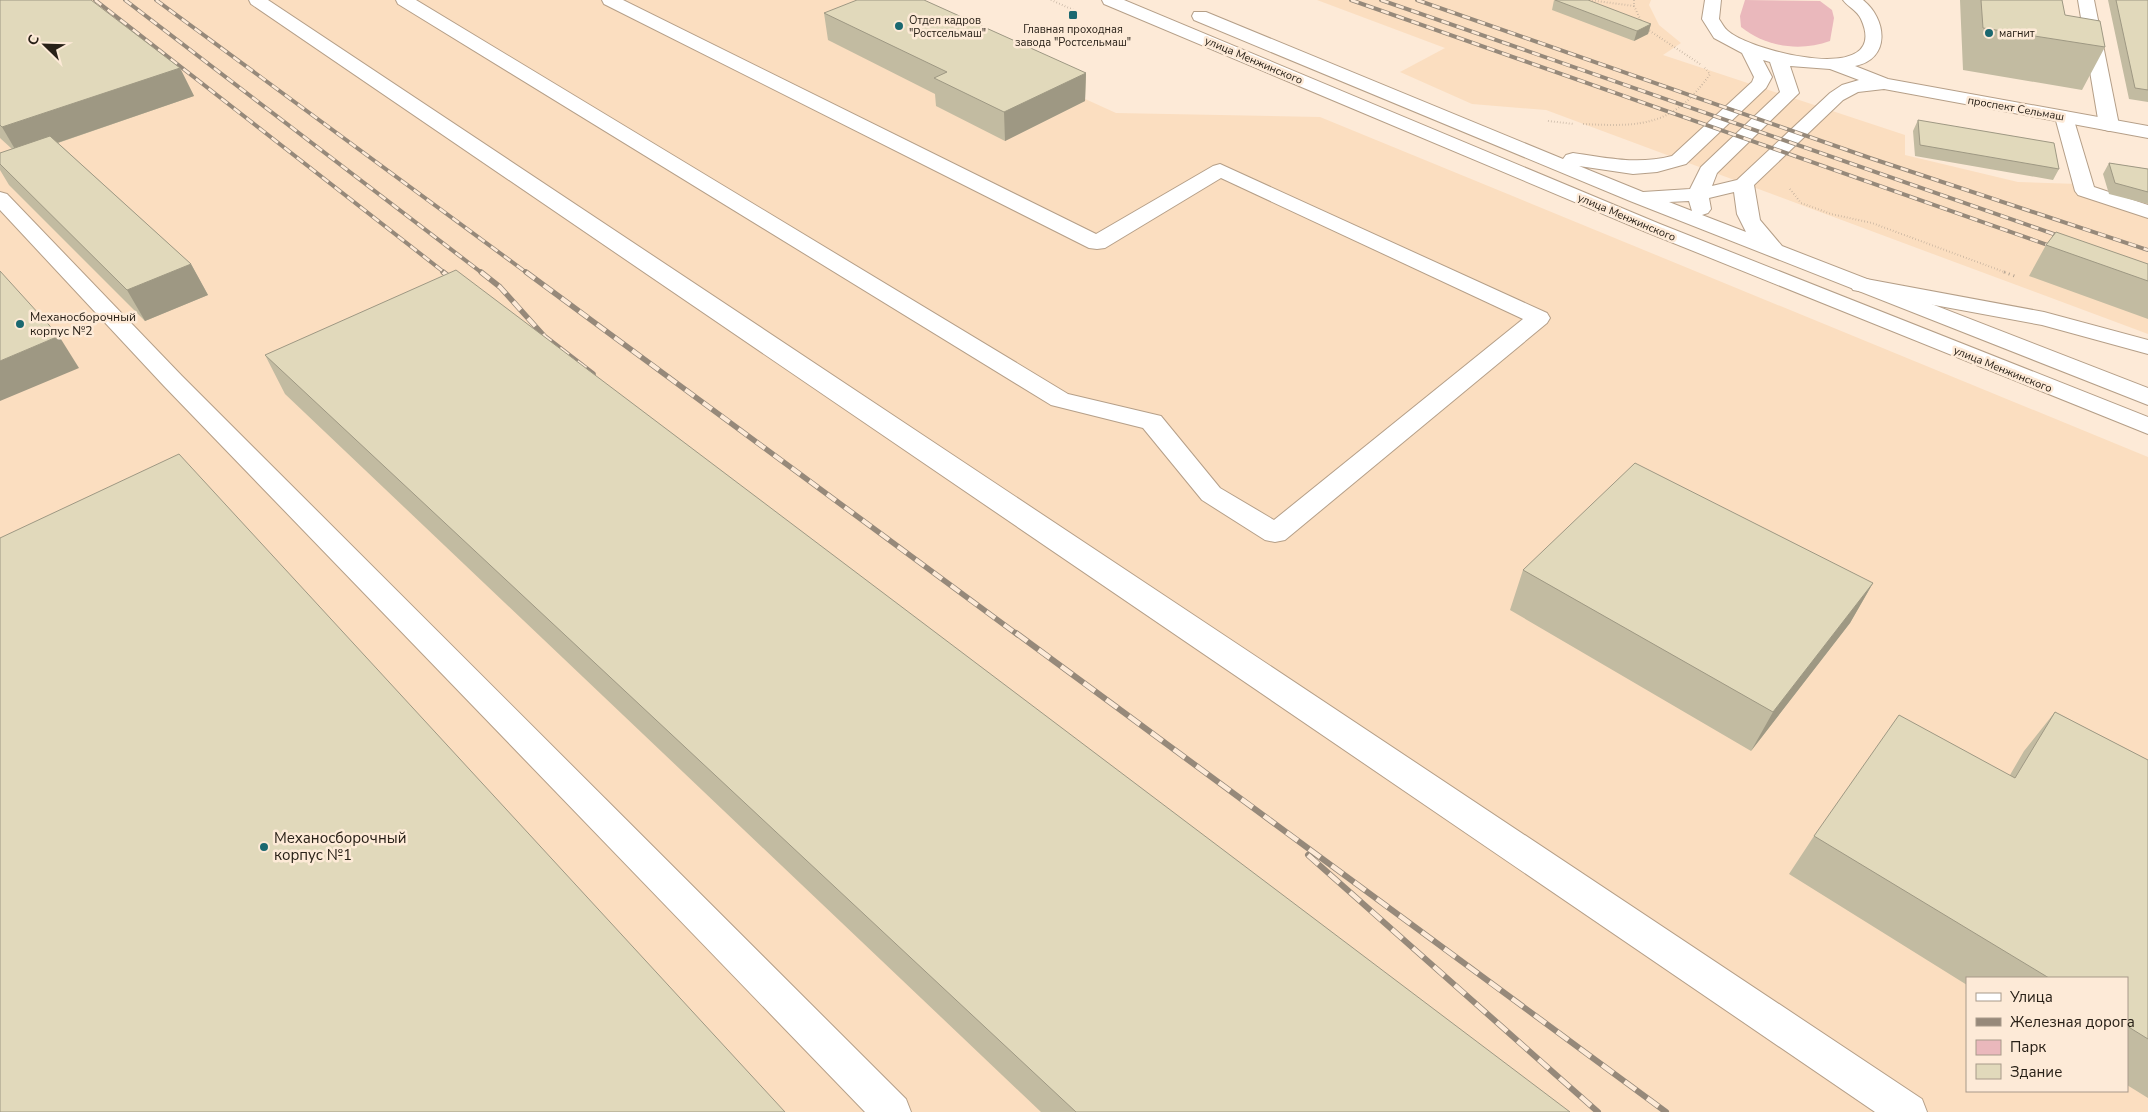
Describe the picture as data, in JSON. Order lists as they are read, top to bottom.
{
  "streets": {
    "main road": ["улица Менжинского", "проспект Сельмаш"]
  },
  "places": {
    "transit": ["Главная проходная завода \"Ростсельмаш\""],
    "other": [
      "Отдел кадров \"Ростсельмаш\"",
      "магнит",
      "Механосборочный корпус №2",
      "Механосборочный корпус №1"
    ]
  },
  "legend": [
    "Улица",
    "Железная дорога",
    "Парк",
    "Здание"
  ],
  "north": "top left"
}
